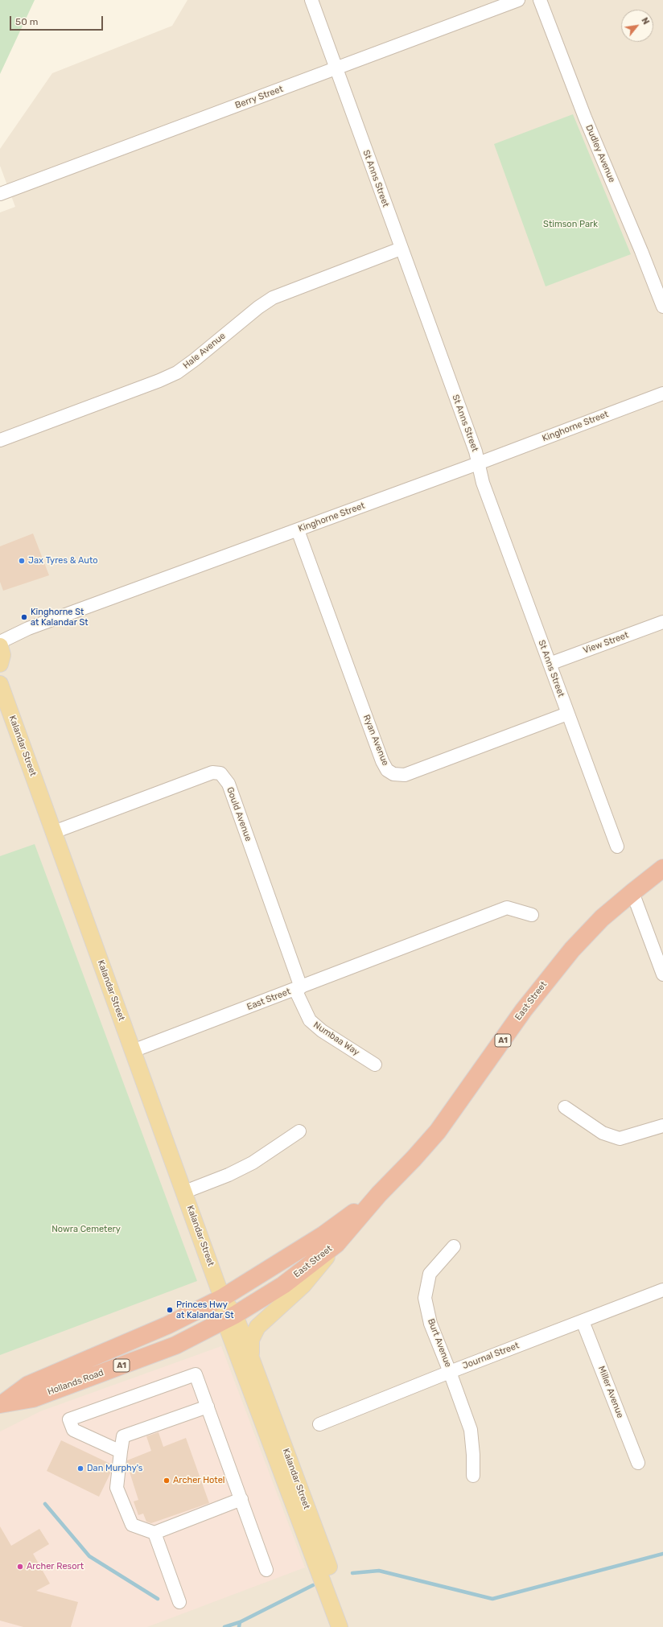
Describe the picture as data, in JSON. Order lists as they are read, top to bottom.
{
  "streets": {
    "highway": ["East Street", "A1", "Hollands Road"],
    "main road": ["Kalandar Street"],
    "street": [
      "Berry Street",
      "Dudley Avenue",
      "St Anns Street",
      "Hale Avenue",
      "Kinghorne Street",
      "View Street",
      "Ryan Avenue",
      "Gould Avenue",
      "Numbaa Way",
      "Burt Avenue",
      "Journal Street",
      "Miller Avenue"
    ]
  },
  "crossings": [
    ["Berry Street", "St Anns Street"],
    ["St Anns Street", "Hale Avenue"],
    ["St Anns Street", "Kinghorne Street"],
    ["St Anns Street", "View Street"],
    ["St Anns Street", "Ryan Avenue"],
    ["Kinghorne Street", "Ryan Avenue"],
    ["Kalandar Street", "Gould Avenue"],
    ["Kalandar Street", "East Street"],
    ["Kalandar Street", "Hollands Road"],
    ["Gould Avenue", "East Street"],
    ["Gould Avenue", "Numbaa Way"],
    ["East Street", "Numbaa Way"],
    ["East Street", "Hollands Road"],
    ["Burt Avenue", "Journal Street"],
    ["Journal Street", "Miller Avenue"]
  ],
  "parks": ["Stimson Park", "Nowra Cemetery"],
  "places": [
    "Jax Tyres & Auto",
    "Kinghorne St at Kalandar St",
    "Princes Hwy at Kalandar St",
    "Dan Murphy's",
    "Archer Hotel",
    "Archer Resort"
  ],
  "scale_bar": "50 m",
  "north": "top right"
}
